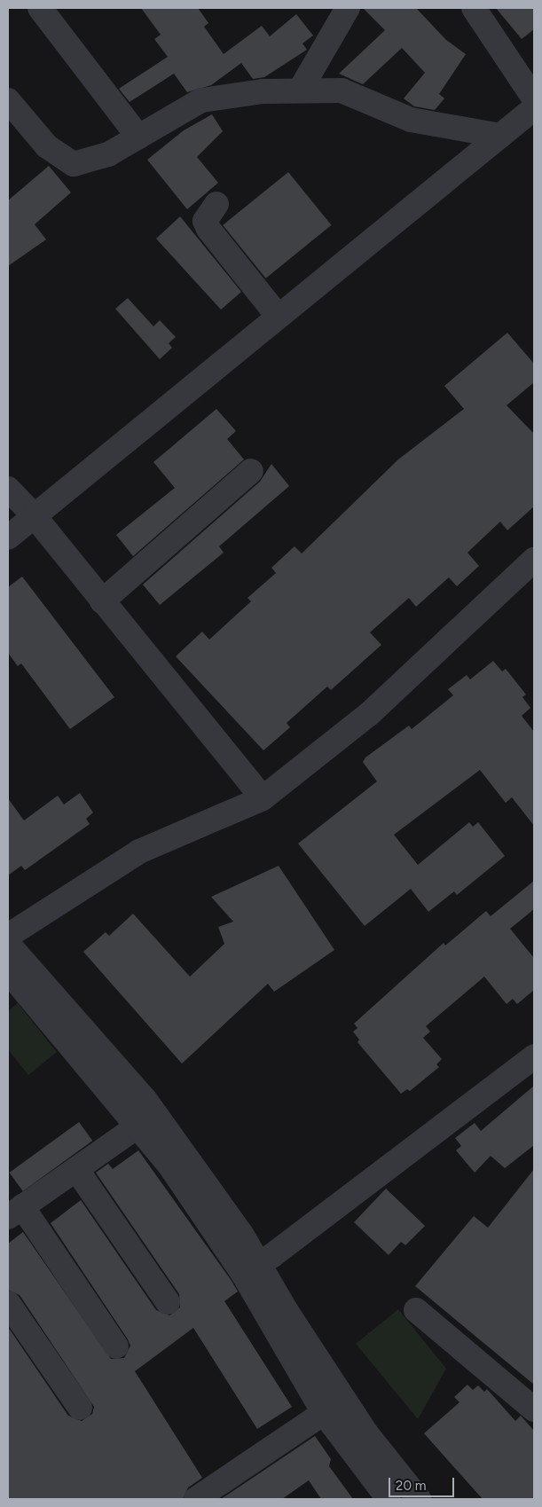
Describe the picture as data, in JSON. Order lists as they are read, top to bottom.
{
  "scale_bar": "20 m"
}
